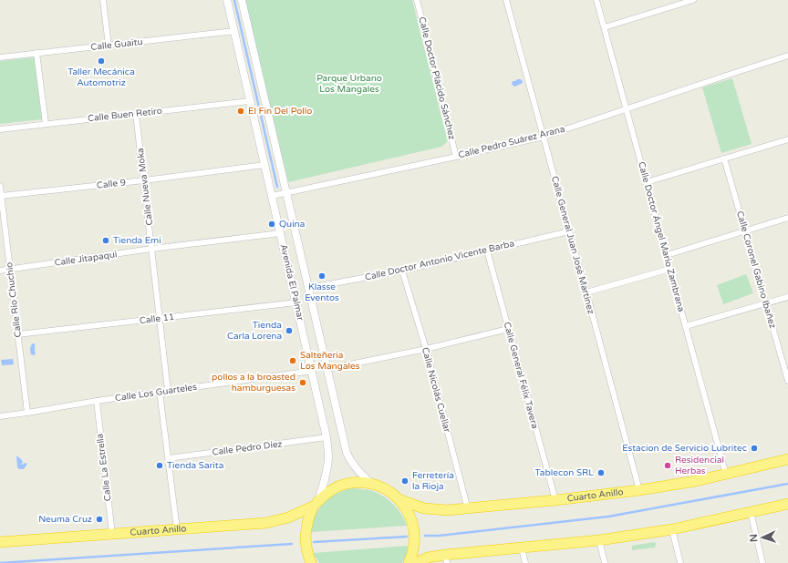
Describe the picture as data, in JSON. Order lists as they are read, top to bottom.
{
  "streets": {
    "highway": ["Cuarto Anillo"],
    "street": [
      "Calle Guaitu",
      "Calle Doctor Plácido Sánchez",
      "Calle Buen Retiro",
      "Calle Pedro Suárez Arana",
      "Calle 9",
      "Calle Nueva Moka",
      "Calle Doctor Ángel Mario Zambrana",
      "Calle General Juan José Martinez",
      "Calle Jitapaqui",
      "Calle Doctor Antonio Vicente Barba",
      "Calle Coronel Gabino Ibañez",
      "Avenida El Palmar",
      "Calle Río Chuchio",
      "Calle 11",
      "Calle General Félix Tavera",
      "Calle Nicolás Cuellar",
      "Calle Los Guarteles",
      "Calle Pedro Díez",
      "Calle La Estrella"
    ]
  },
  "crossings": [
    ["Calle Guaitu", "Avenida El Palmar"],
    ["Calle Doctor Plácido Sánchez", "Calle Pedro Suárez Arana"],
    ["Calle Buen Retiro", "Calle Nueva Moka"],
    ["Calle Buen Retiro", "Avenida El Palmar"],
    ["Calle Pedro Suárez Arana", "Calle Doctor Ángel Mario Zambrana"],
    ["Calle Pedro Suárez Arana", "Calle General Juan José Martinez"],
    ["Calle Pedro Suárez Arana", "Avenida El Palmar"],
    ["Calle 9", "Calle Nueva Moka"],
    ["Calle 9", "Avenida El Palmar"],
    ["Calle 9", "Calle Río Chuchio"],
    ["Calle Nueva Moka", "Calle Jitapaqui"],
    ["Calle Nueva Moka", "Calle 11"],
    ["Calle Nueva Moka", "Calle Los Guarteles"],
    ["Calle Doctor Ángel Mario Zambrana", "Cuarto Anillo"],
    ["Calle General Juan José Martinez", "Calle Doctor Antonio Vicente Barba"],
    ["Calle General Juan José Martinez", "Cuarto Anillo"],
    ["Calle Jitapaqui", "Avenida El Palmar"],
    ["Calle Jitapaqui", "Calle Río Chuchio"],
    ["Calle Doctor Antonio Vicente Barba", "Avenida El Palmar"],
    ["Calle Doctor Antonio Vicente Barba", "Calle General Félix Tavera"],
    ["Calle Doctor Antonio Vicente Barba", "Calle Nicolás Cuellar"],
    ["Avenida El Palmar", "Calle 11"],
    ["Avenida El Palmar", "Calle Los Guarteles"],
    ["Avenida El Palmar", "Calle Pedro Díez"],
    ["Avenida El Palmar", "Cuarto Anillo"],
    ["Calle Río Chuchio", "Calle 11"],
    ["Calle Río Chuchio", "Calle Los Guarteles"],
    ["Calle General Félix Tavera", "Cuarto Anillo"],
    ["Calle Nicolás Cuellar", "Cuarto Anillo"],
    ["Calle Los Guarteles", "Calle La Estrella"],
    ["Calle La Estrella", "Cuarto Anillo"]
  ],
  "parks": ["Parque Urbano Los Mangales"],
  "places": [
    "Taller Mecánica Automotriz",
    "El Fin Del Pollo",
    "Quina",
    "Tienda Emi",
    "Klasse Eventos",
    "Tienda Carla Lorena",
    "Salteñeria Los Mangales",
    "pollos a la broasted hamburguesas",
    "Estacion de Servicio Lubritec",
    "Tienda Sarita",
    "Residencial Herbas",
    "Tablecon SRL",
    "Ferretería la Rioja",
    "Neuma Cruz"
  ],
  "north": "left"
}
